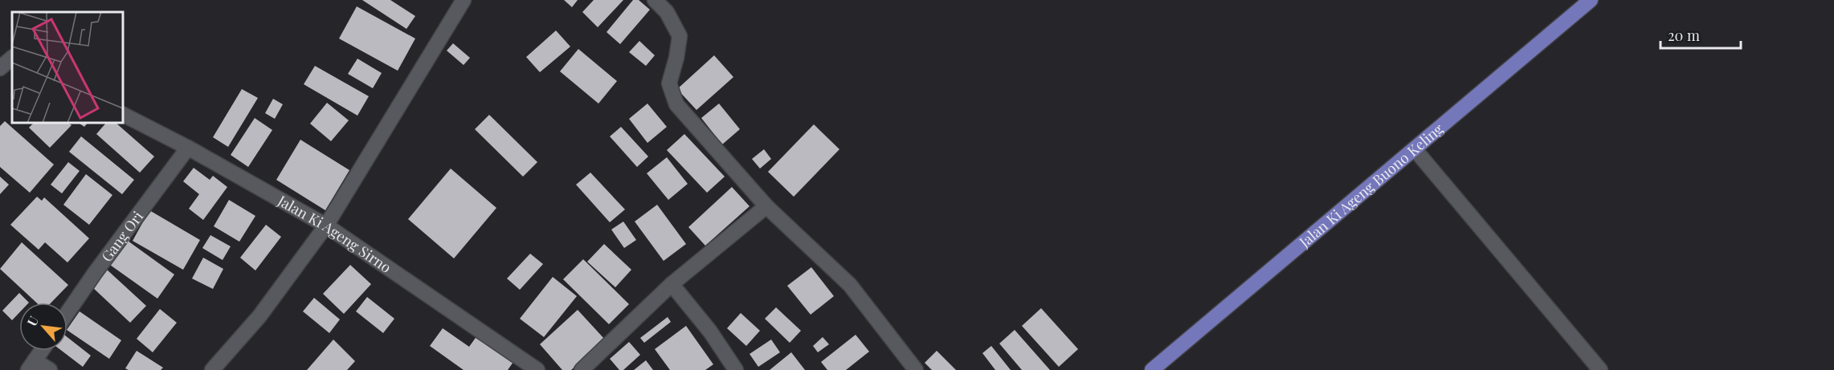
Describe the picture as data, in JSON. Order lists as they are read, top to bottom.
{
  "streets": {
    "main road": ["Jalan Ki Ageng Buono Keling"],
    "street": ["Jalan Ki Ageng Sirno", "Gang Ori"]
  },
  "crossings": [
    ["Jalan Ki Ageng Sirno", "Gang Ori"]
  ],
  "scale_bar": "20 m",
  "north": "top left"
}
